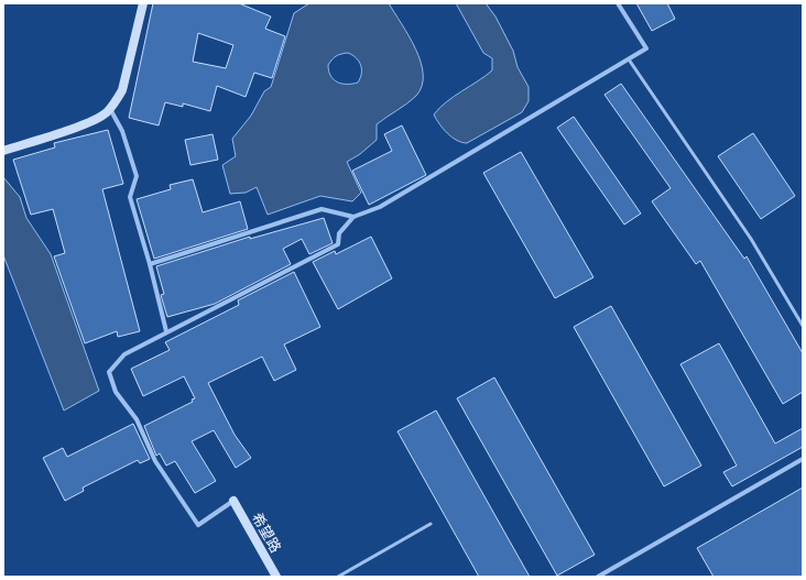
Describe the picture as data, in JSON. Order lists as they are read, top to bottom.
{
  "streets": {
    "street": ["希望路"]
  }
}
